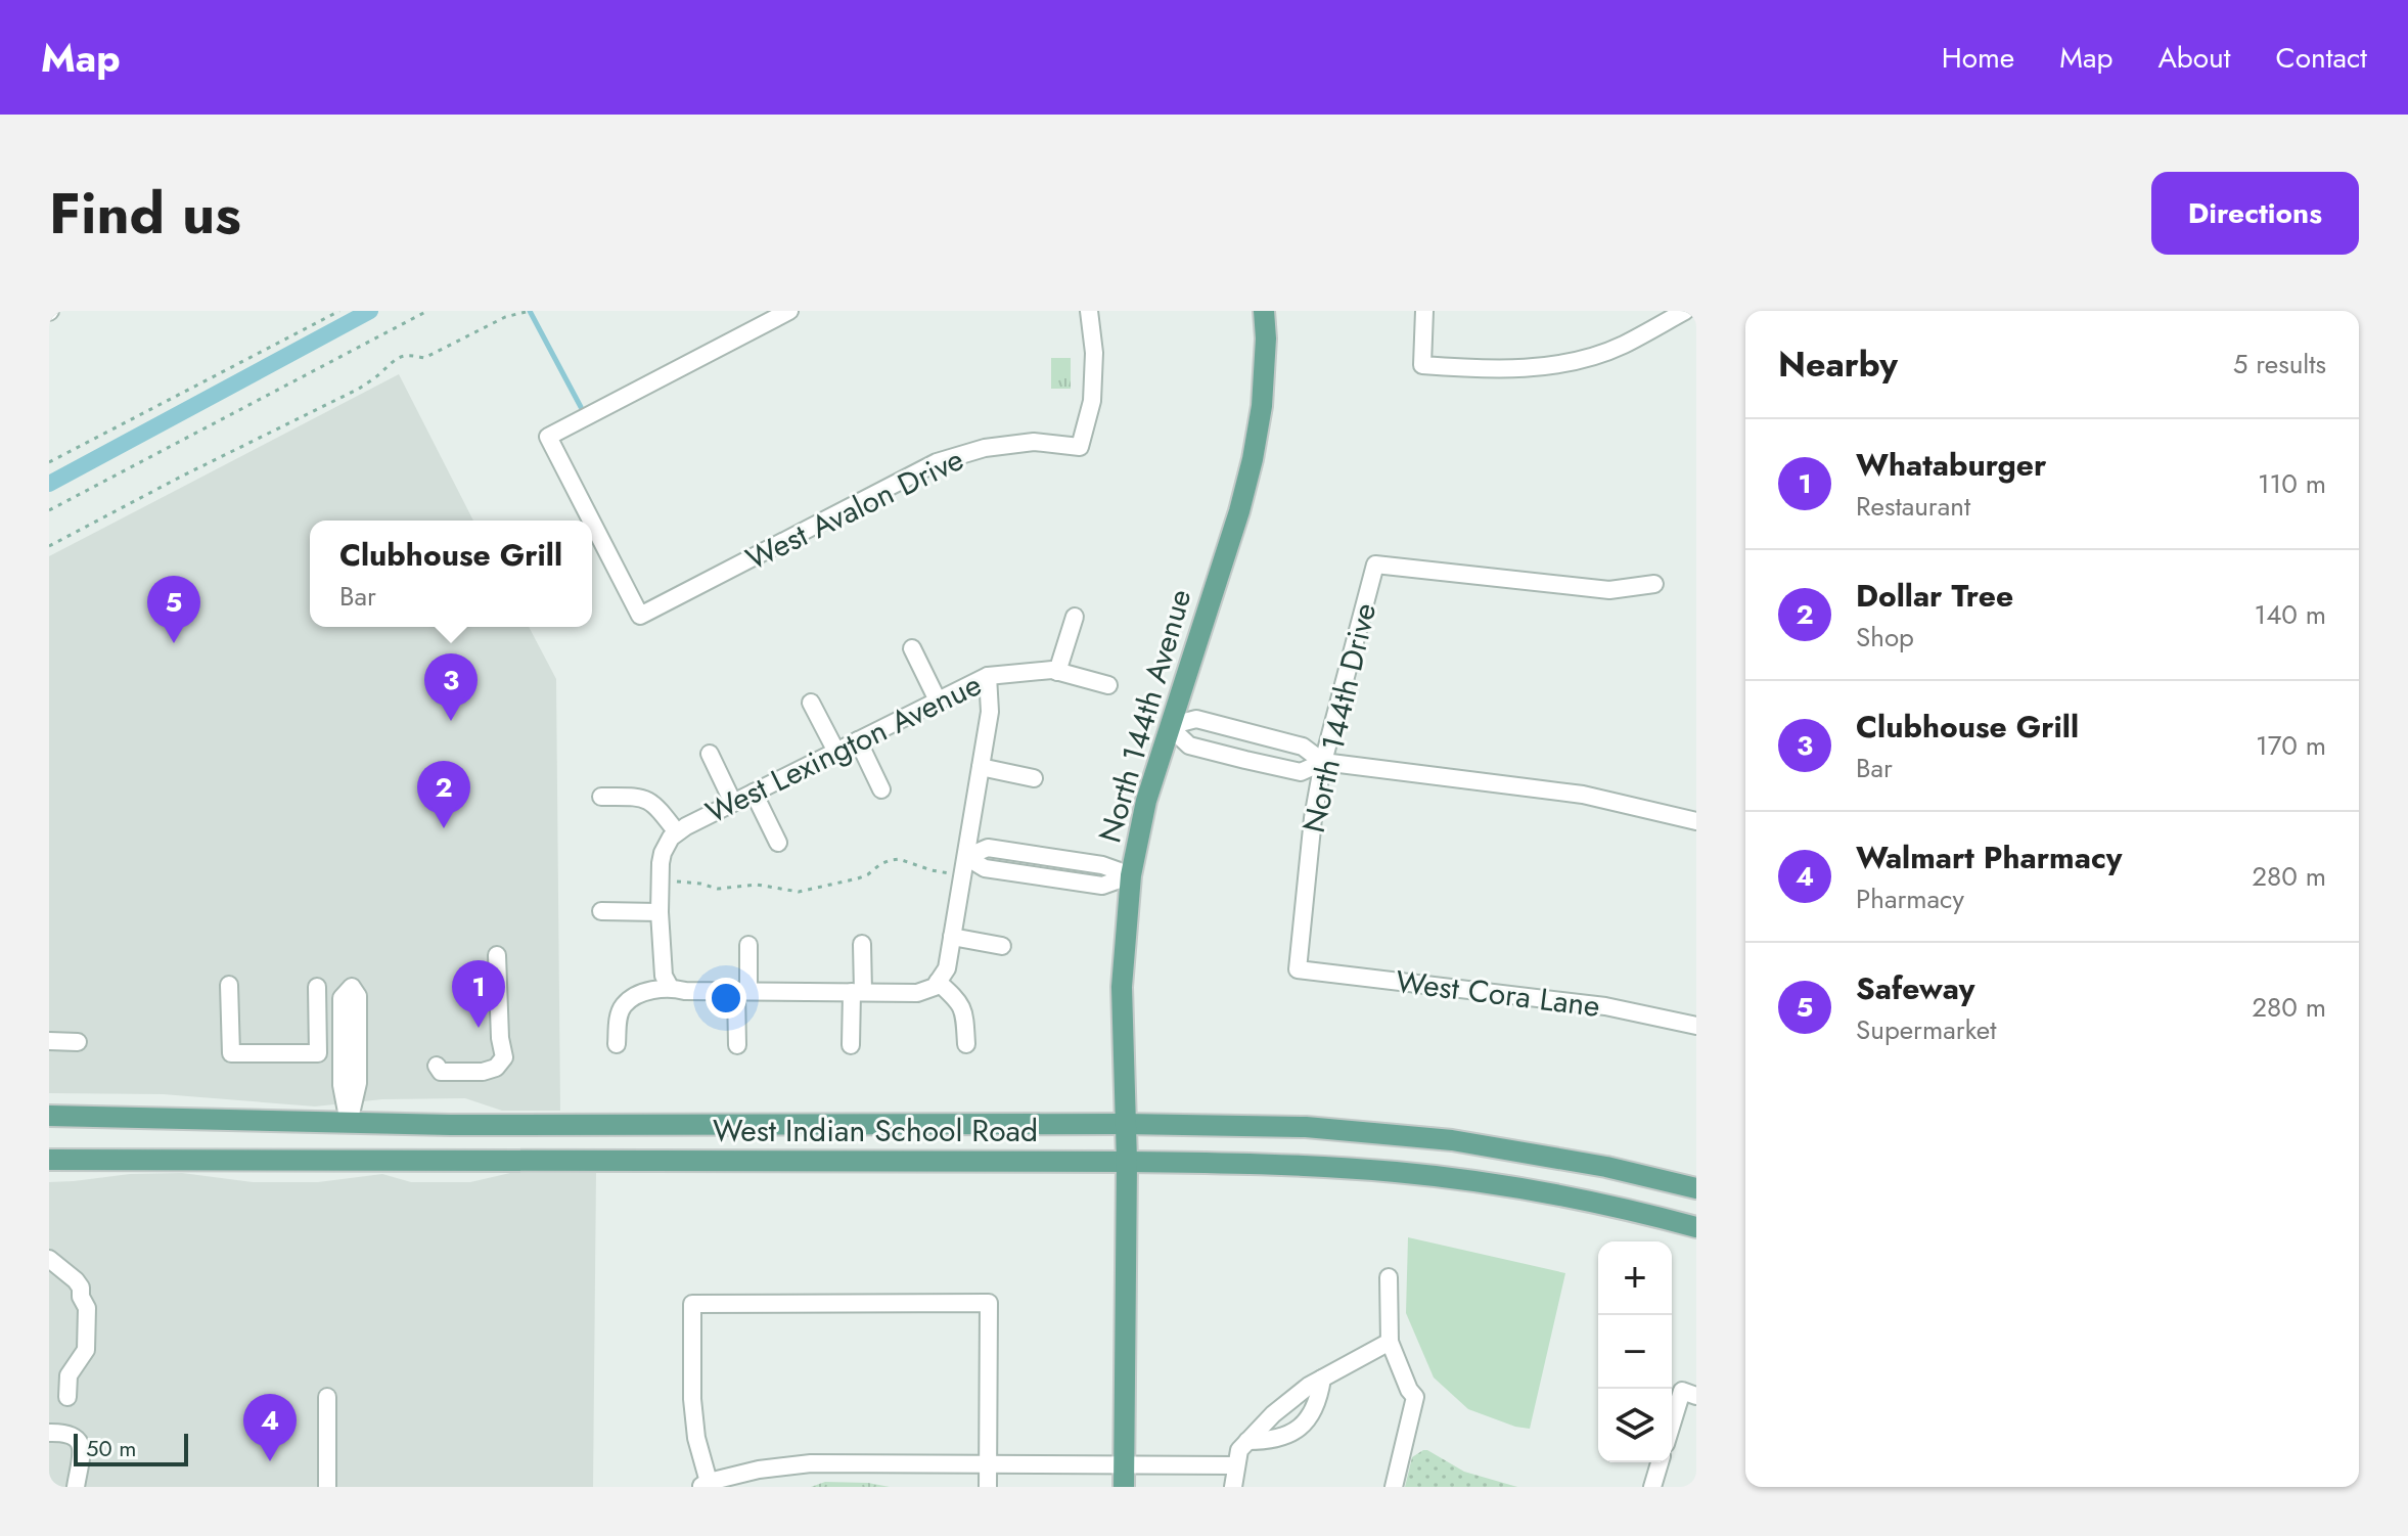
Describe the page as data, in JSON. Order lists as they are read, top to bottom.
{
  "streets": {
    "main road": ["North 144th Avenue", "West Indian School Road"],
    "street": [
      "West Avalon Drive",
      "North 144th Drive",
      "West Lexington Avenue",
      "West Cora Lane"
    ]
  },
  "crossings": [
    ["North 144th Avenue", "West Indian School Road"],
    ["North 144th Drive", "West Cora Lane"]
  ],
  "scale_bar": "50 m",
  "page": {
    "header": "Map",
    "nav": [
      "Home",
      "Map",
      "About",
      "Contact"
    ],
    "title": "Find us",
    "buttons": "Directions",
    "heading": ["Nearby", "5 results"],
    "list": [
      {
        "mark": "1",
        "name": "Whataburger",
        "note": "Restaurant",
        "value": "110 m"
      },
      {
        "mark": "2",
        "name": "Dollar Tree",
        "note": "Shop",
        "value": "140 m"
      },
      {
        "mark": "3",
        "name": "Clubhouse Grill",
        "note": "Bar",
        "value": "170 m"
      },
      {
        "mark": "4",
        "name": "Walmart Pharmacy",
        "note": "Pharmacy",
        "value": "280 m"
      },
      {
        "mark": "5",
        "name": "Safeway",
        "note": "Supermarket",
        "value": "280 m"
      }
    ],
    "popup": ["Clubhouse Grill", "Bar"],
    "pins": [
      "5",
      "3",
      "2",
      "1",
      "4"
    ],
    "map_buttons": ["+", "−"],
    "scale": "50 m"
  }
}
